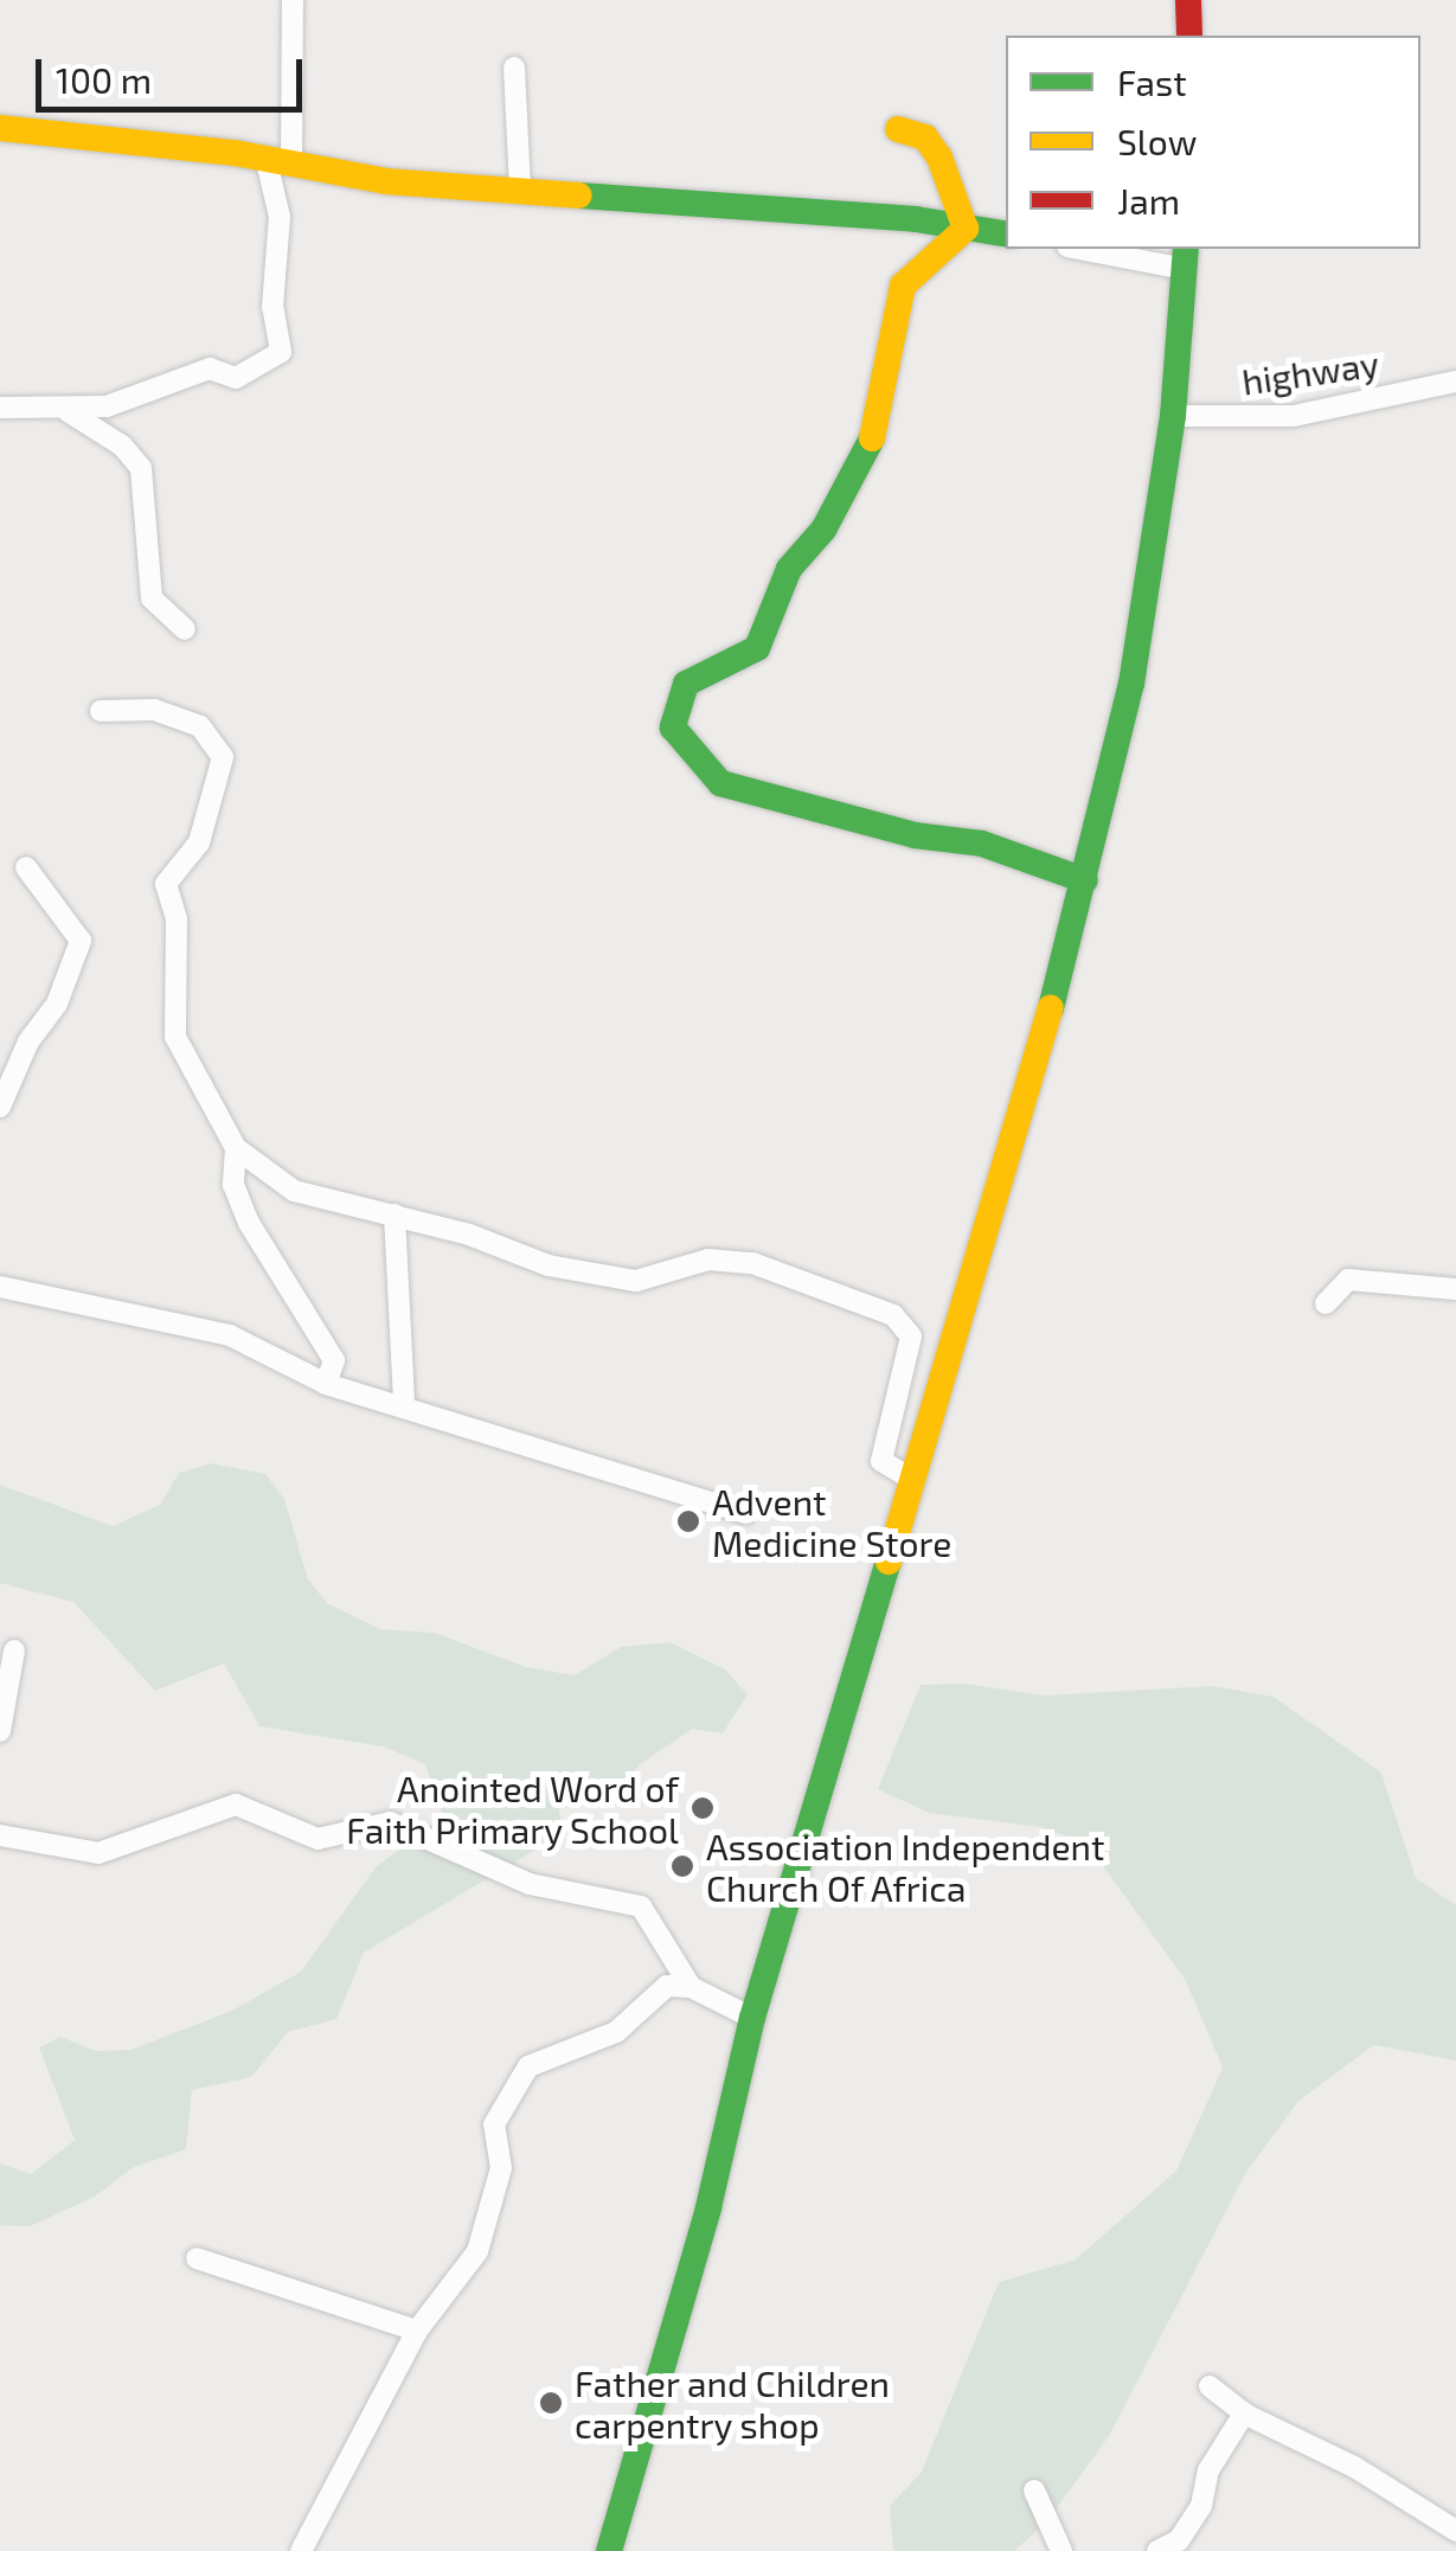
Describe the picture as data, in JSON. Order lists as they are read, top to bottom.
{
  "streets": {
    "street": ["highway"]
  },
  "places": [
    "Advent Medicine Store",
    "Anointed Word of Faith Primary School",
    "Association Independent Church Of Africa",
    "Father and Children carpentry shop"
  ],
  "legend": ["Fast", "Slow", "Jam"],
  "scale_bar": "100 m"
}
